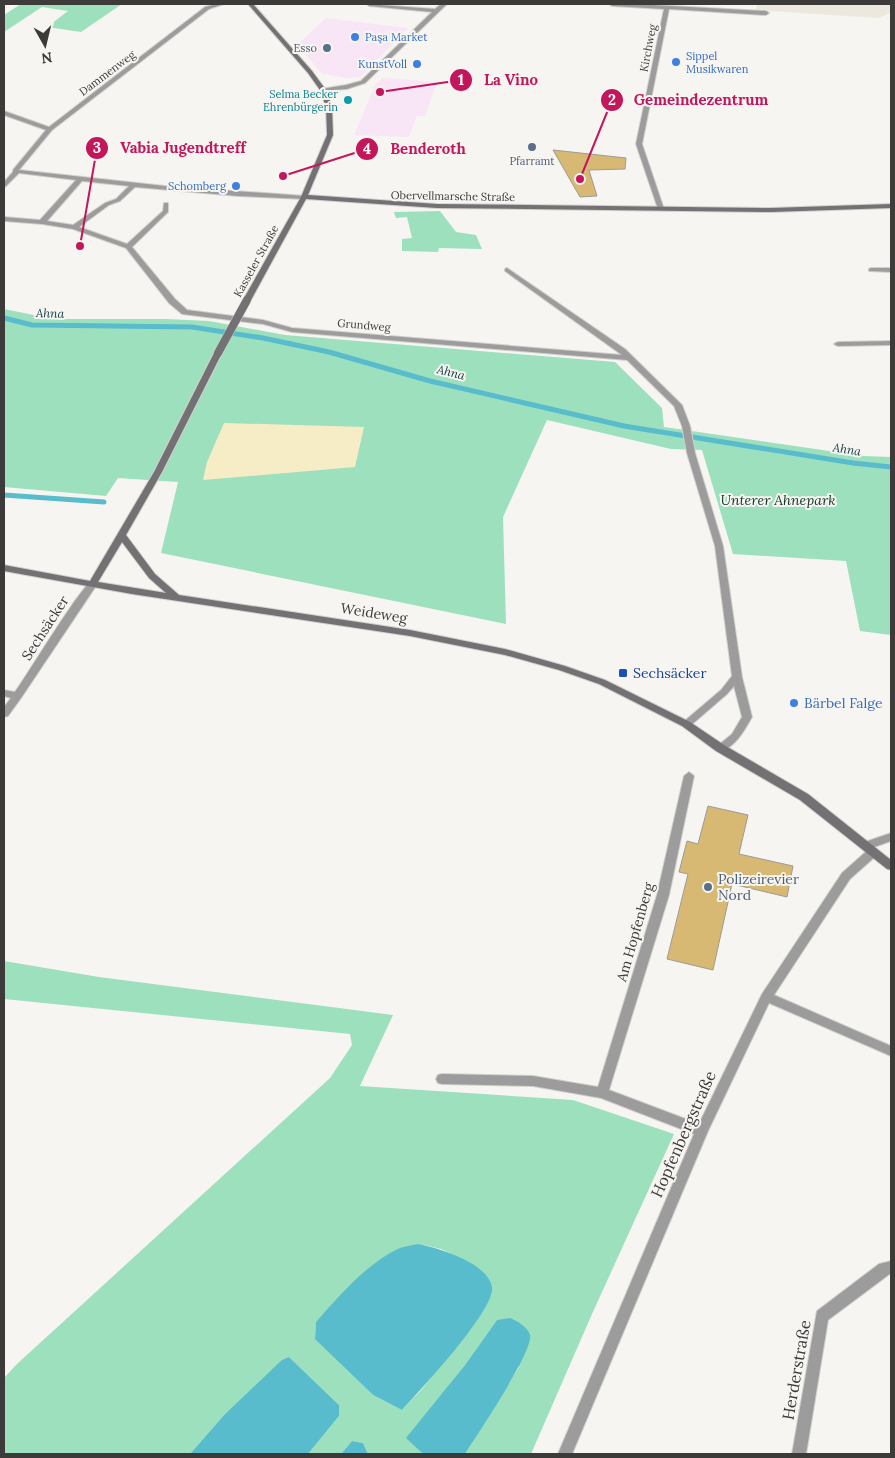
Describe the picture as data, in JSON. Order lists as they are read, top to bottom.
{
  "streets": {
    "main road": ["Obervellmarsche Straße", "Kasseler Straße", "Weideweg"],
    "street": [
      "Kirchweg",
      "Dammenweg",
      "Grundweg",
      "Sechsäcker",
      "Am Hopfenberg",
      "Hopfenbergstraße",
      "Herderstraße"
    ]
  },
  "crossings": [
    ["Kirchweg", "Obervellmarsche Straße"],
    ["Dammenweg", "Obervellmarsche Straße"],
    ["Obervellmarsche Straße", "Kasseler Straße"],
    ["Kasseler Straße", "Weideweg"],
    ["Kasseler Straße", "Sechsäcker"],
    ["Weideweg", "Sechsäcker"],
    ["Weideweg", "Hopfenbergstraße"]
  ],
  "water": ["Ahna"],
  "parks": ["Unterer Ahnepark"],
  "places": {
    "other": [
      "Paşa Market",
      "Esso",
      "Sippel Musikwaren",
      "KunstVoll",
      "La Vino",
      "Selma Becker Ehrenbürgerin",
      "Pfarramt",
      "Benderoth",
      "Gemeindezentrum",
      "Schomberg",
      "Vabia Jugendtreff",
      "Bärbel Falge",
      "Polizeirevier Nord"
    ],
    "transit": ["Sechsäcker"]
  },
  "north": "bottom"
}
